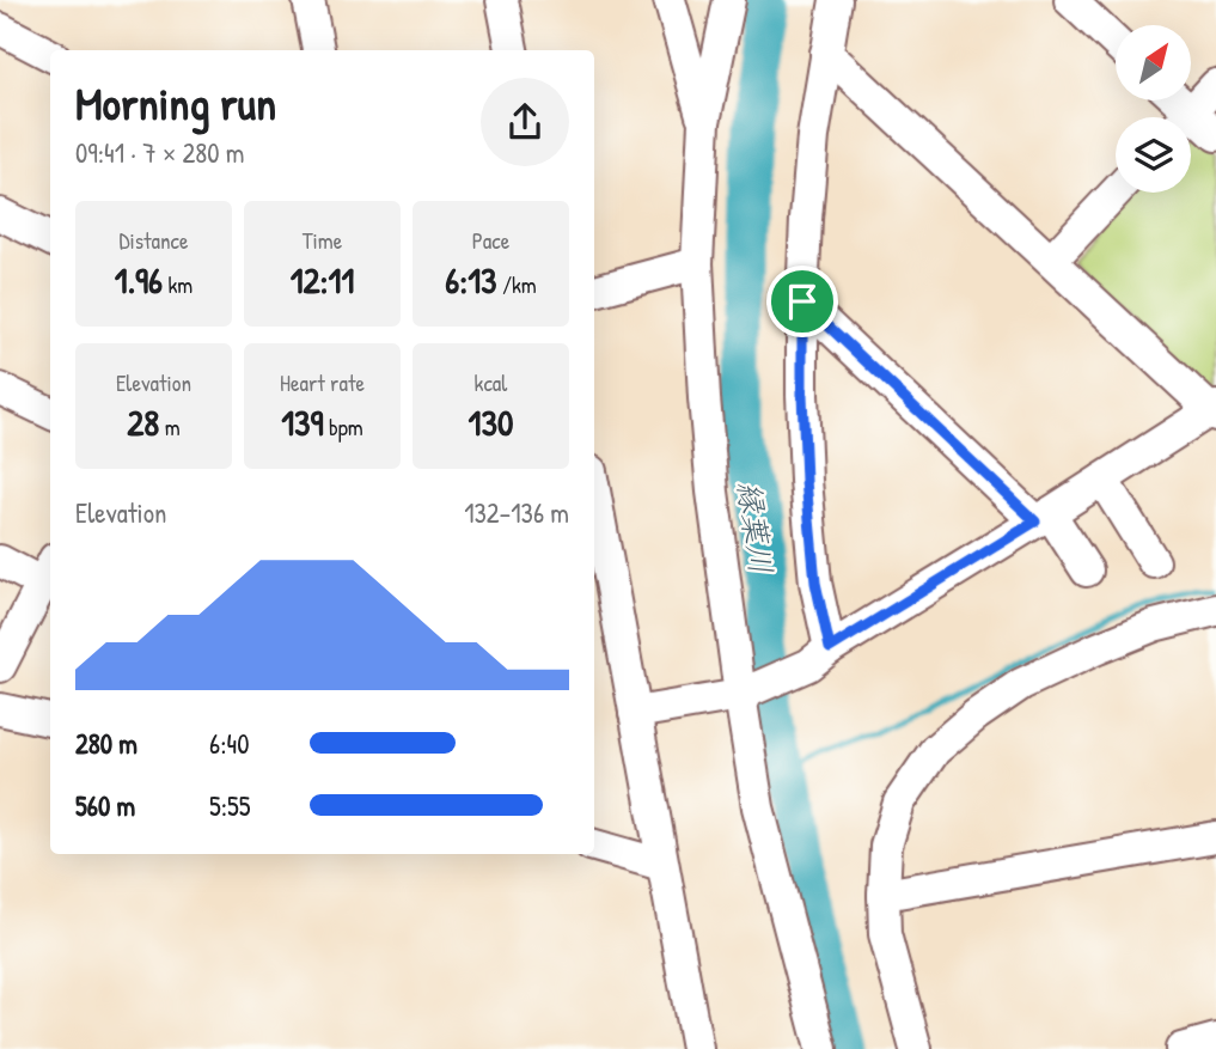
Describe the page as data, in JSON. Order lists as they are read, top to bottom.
{
  "water": ["縁葉川"],
  "north": "top right",
  "page": {
    "heading": ["Morning run", "09:41 · 7 × 280 m"],
    "stats": [
      ["Distance", "1.96 km"],
      ["Time", "12:11"],
      ["Pace", "6:13 /km"],
      ["Elevation", "28 m"],
      ["Heart rate", "139 bpm"],
      ["kcal", "130"]
    ],
    "chart": ["Elevation", "132–136 m"],
    "list": [
      {
        "name": "280 m",
        "note": "6:40"
      },
      {
        "name": "560 m",
        "note": "5:55"
      }
    ]
  }
}
